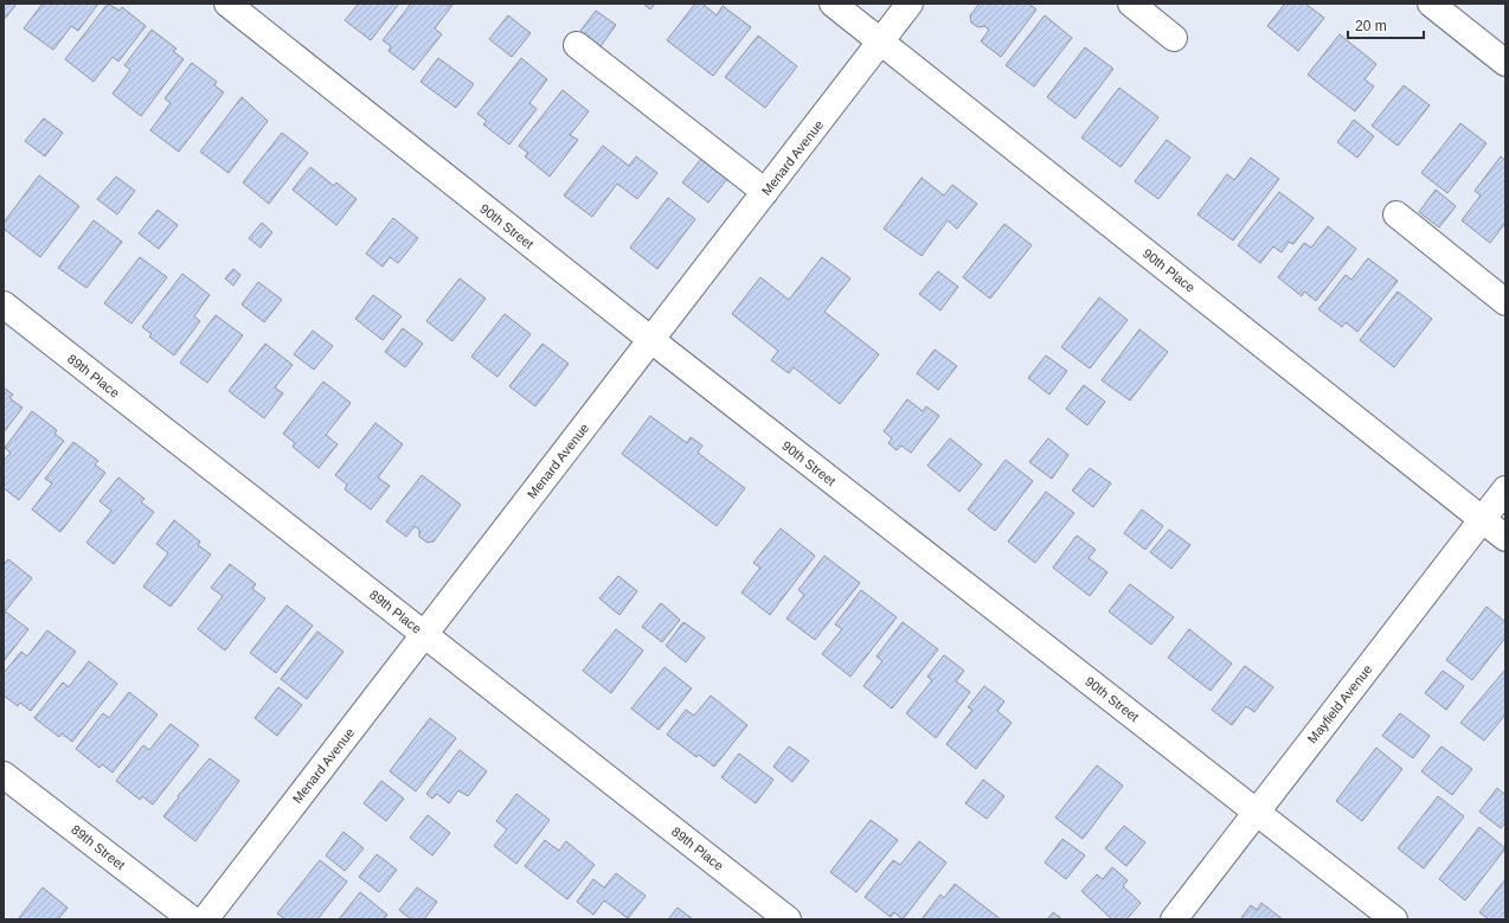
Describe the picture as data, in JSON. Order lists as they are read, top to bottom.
{
  "streets": {
    "street": [
      "Menard Avenue",
      "90th Street",
      "90th Place",
      "89th Place",
      "Mayfield Avenue",
      "89th Street"
    ]
  },
  "crossings": [
    ["Menard Avenue", "90th Street"],
    ["Menard Avenue", "90th Place"],
    ["Menard Avenue", "89th Place"],
    ["90th Street", "Mayfield Avenue"],
    ["90th Place", "Mayfield Avenue"]
  ],
  "scale_bar": "20 m"
}
